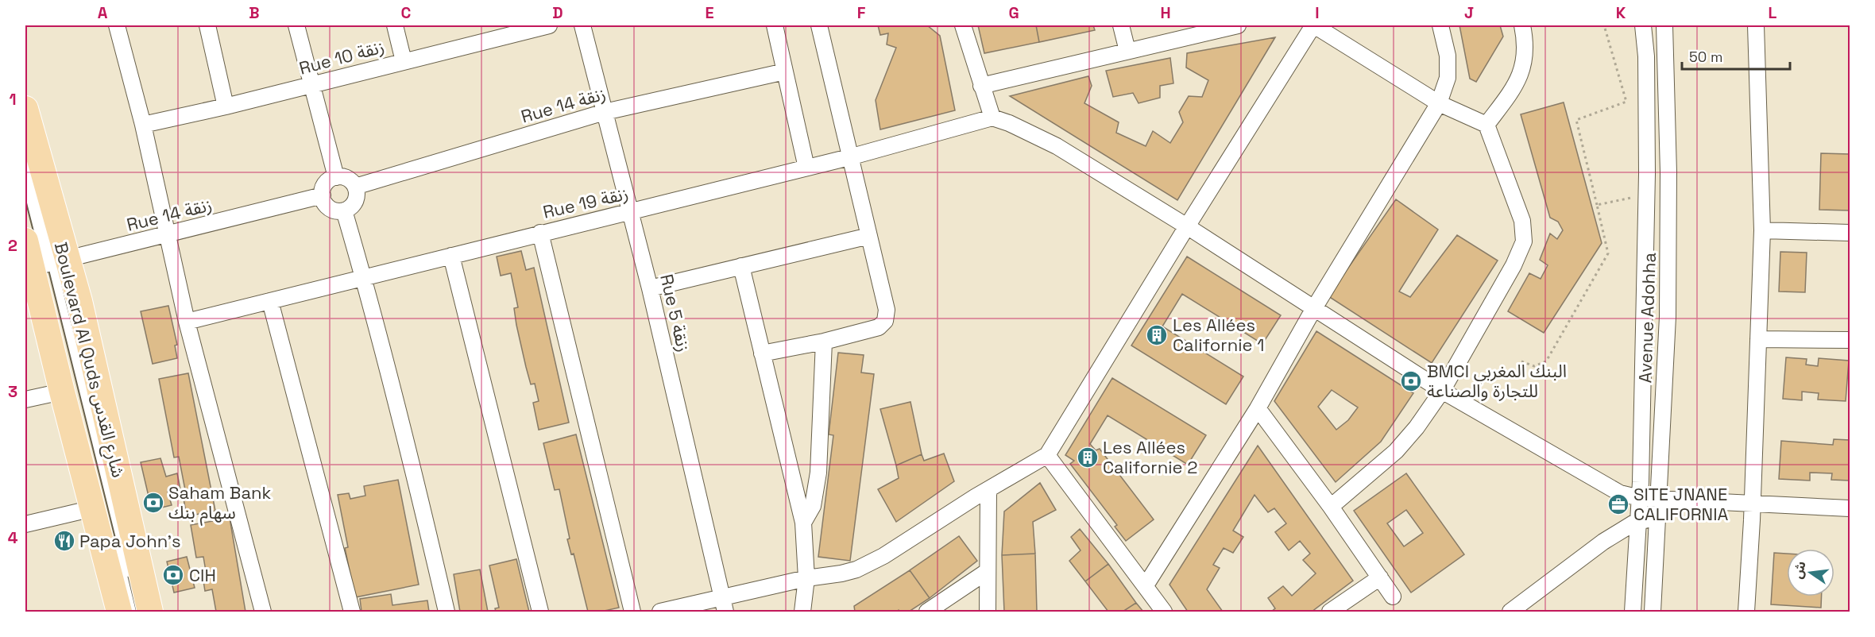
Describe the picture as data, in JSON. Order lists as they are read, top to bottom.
{
  "streets": {
    "main road": ["Boulevard Al Quds شارع القدس"],
    "street": [
      "Rue 10 زنقة",
      "Rue 14 زنقة",
      "Rue 19 زنقة",
      "Rue 5 زنقة",
      "Avenue Adohha"
    ]
  },
  "crossings": [
    ["Rue 14 زنقة", "Rue 5 زنقة"],
    ["Rue 14 زنقة", "Boulevard Al Quds شارع القدس"],
    ["Rue 19 زنقة", "Rue 5 زنقة"]
  ],
  "places": {
    "building": ["Les Allées Californie 1", "Les Allées Californie 2"],
    "bank": ["BMCI البنك المغربي للتجارة والصناعة", "Saham Bank سهام بنك", "CIH"],
    "office": ["SITE JNANE CALIFORNIA"],
    "restaurant": ["Papa John's"]
  },
  "scale_bar": "50 m",
  "north": "left",
  "grid": {
    "columns": [
      "A",
      "B",
      "C",
      "D",
      "E",
      "F",
      "G",
      "H",
      "I",
      "J",
      "K",
      "L"
    ],
    "rows": [
      "1",
      "2",
      "3",
      "4"
    ]
  }
}
